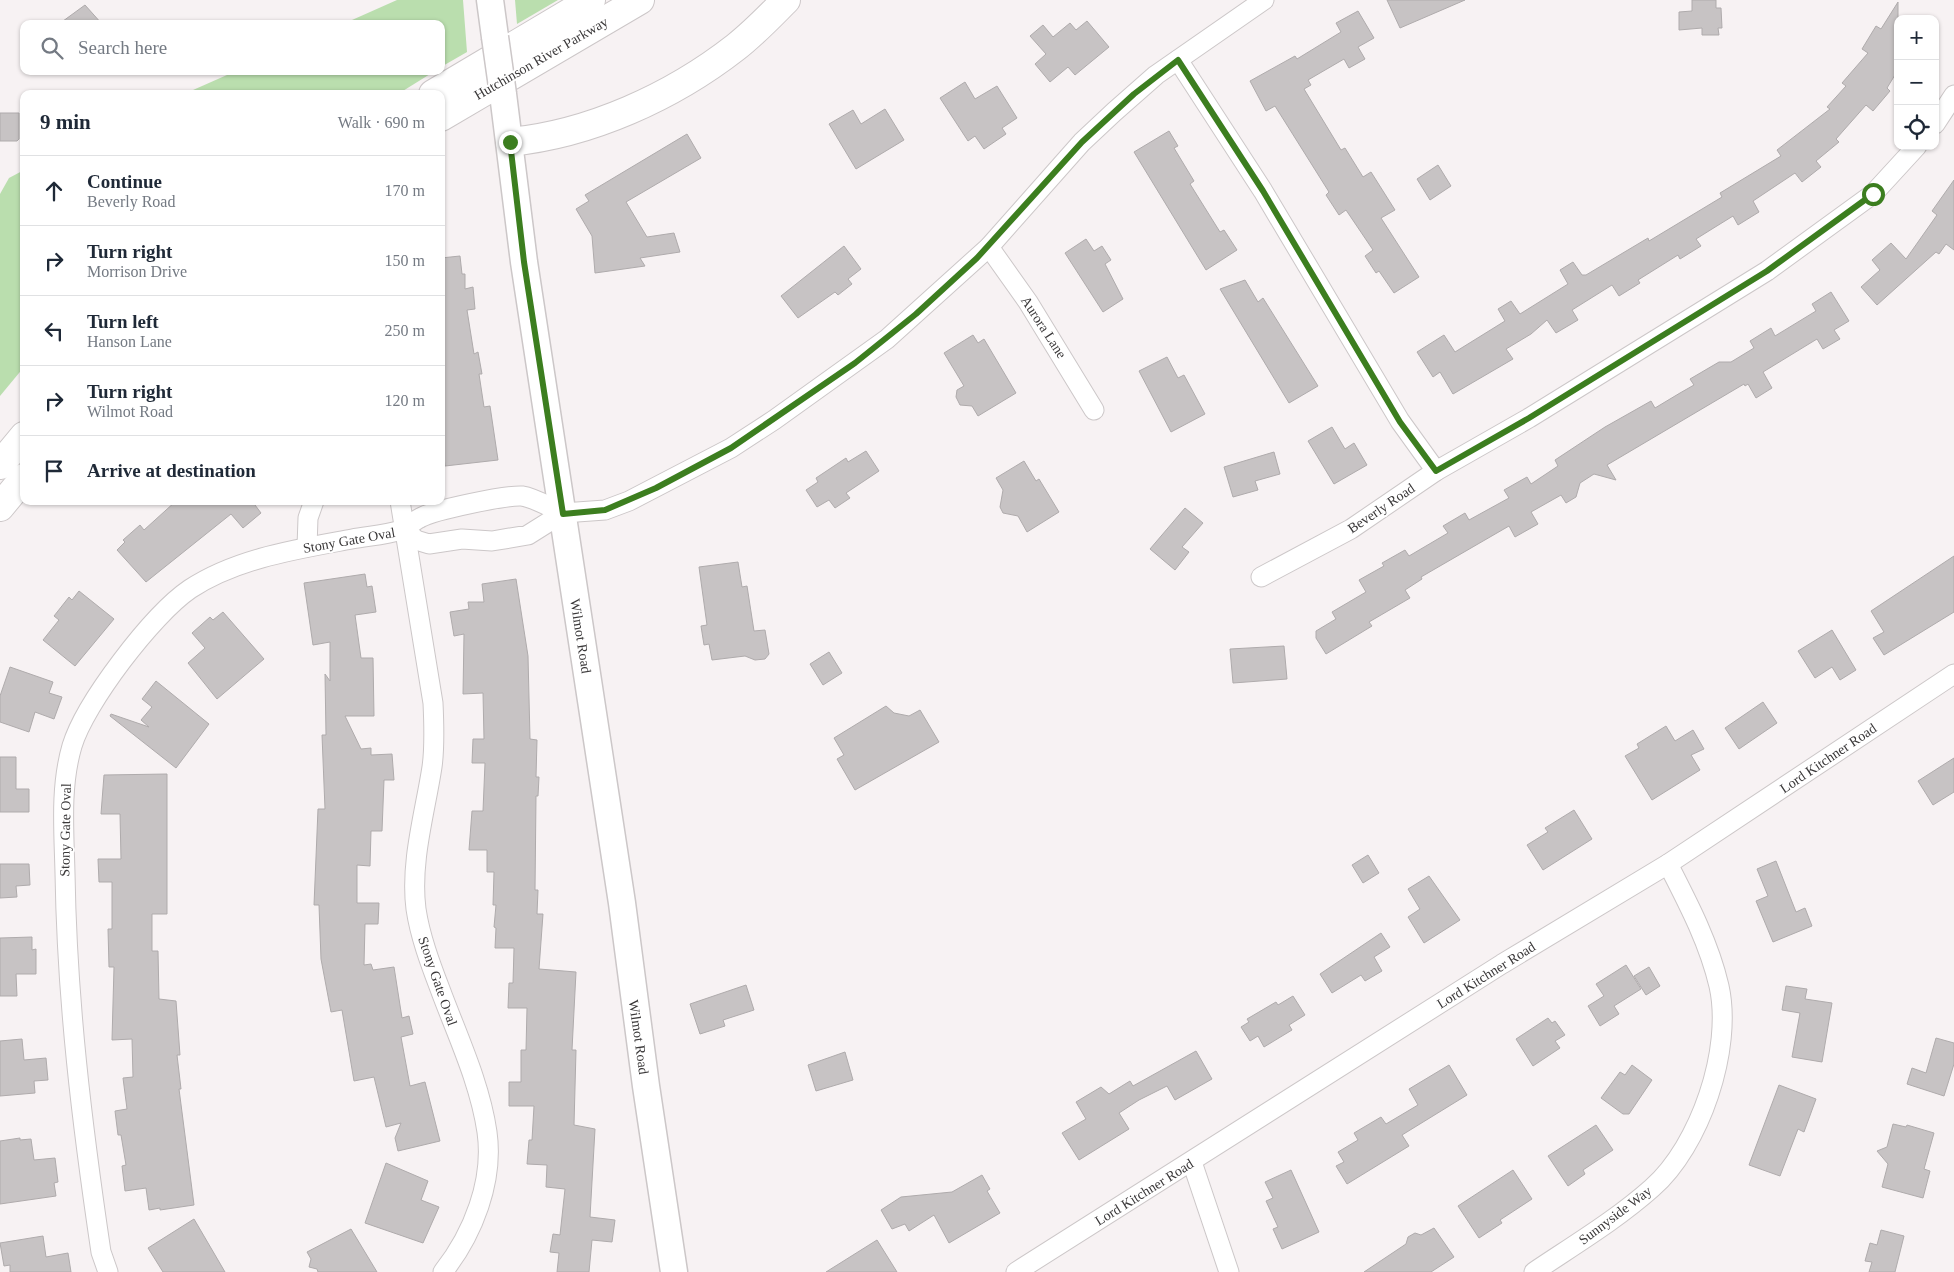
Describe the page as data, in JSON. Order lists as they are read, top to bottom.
{
  "streets": {
    "highway": ["Hutchinson River Parkway"],
    "street": [
      "Aurora Lane",
      "Beverly Road",
      "Stony Gate Oval",
      "Wilmot Road",
      "Lord Kitchner Road",
      "Sunnyside Way"
    ]
  },
  "crossings": [
    ["Stony Gate Oval", "Wilmot Road"],
    ["Lord Kitchner Road", "Sunnyside Way"]
  ],
  "page": {
    "map_buttons": ["+", "−"],
    "search": "Search here",
    "heading": ["9 min", "Walk · 690 m"],
    "list": [
      ["Continue", "Beverly Road", "170 m"],
      ["Turn right", "Morrison Drive", "150 m"],
      ["Turn left", "Hanson Lane", "250 m"],
      ["Turn right", "Wilmot Road", "120 m"],
      "Arrive at destination"
    ]
  }
}
